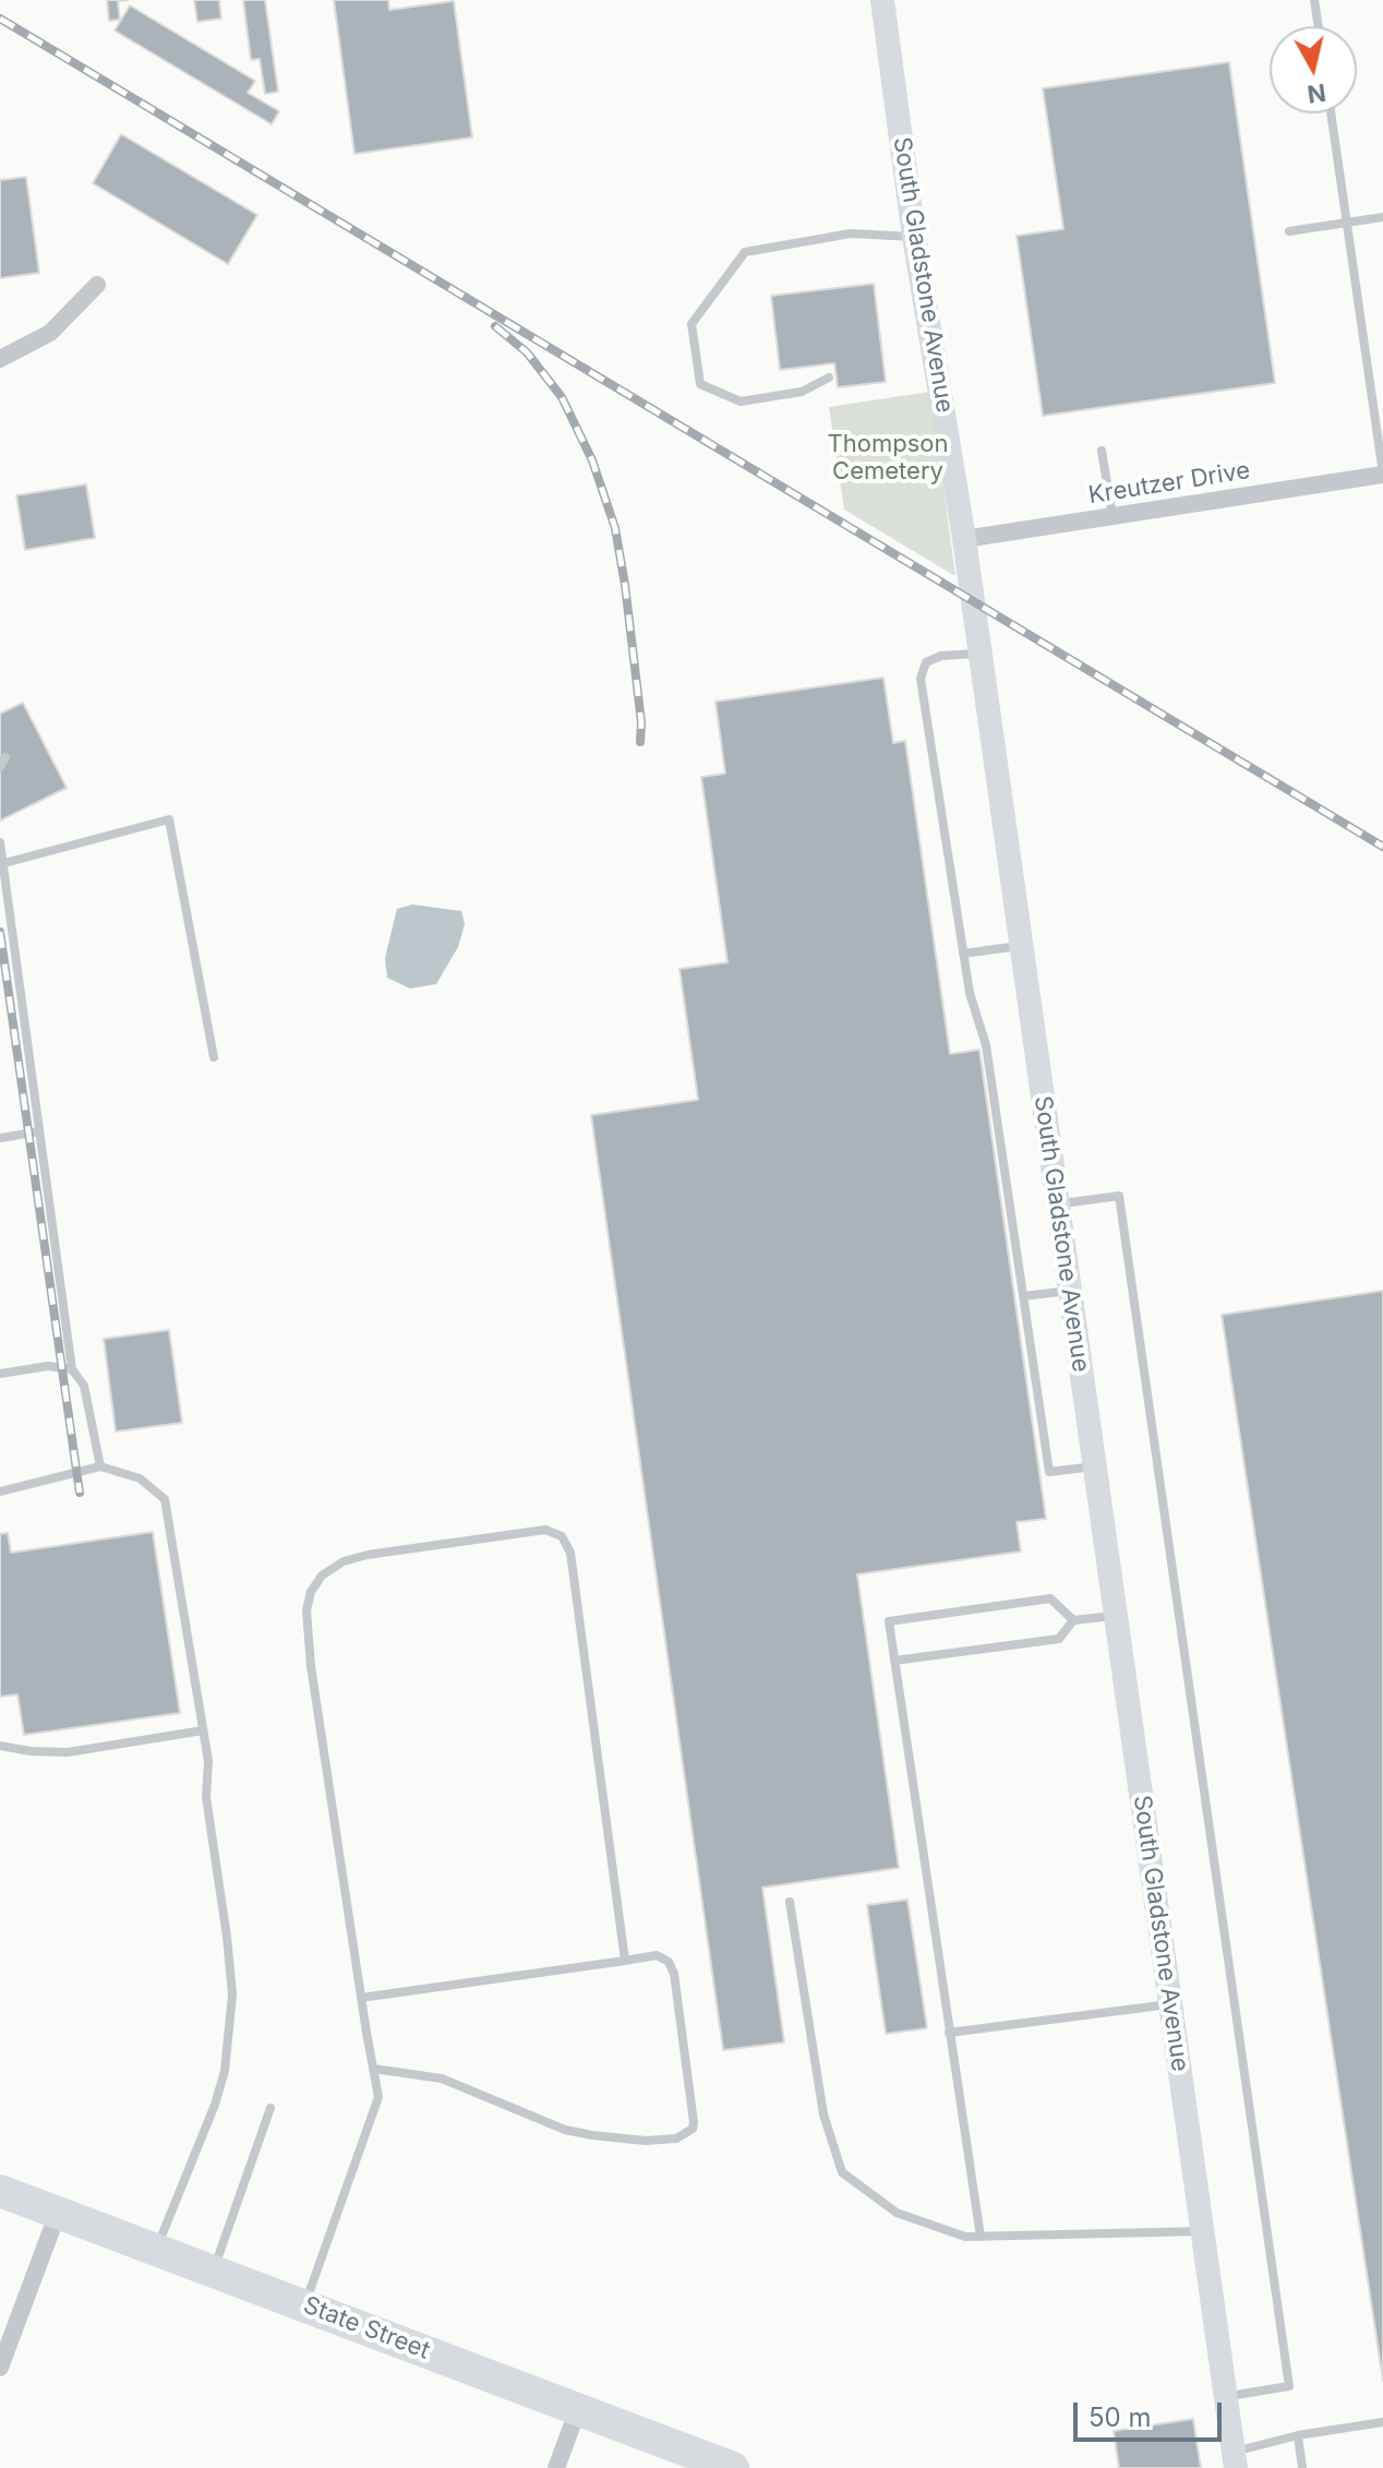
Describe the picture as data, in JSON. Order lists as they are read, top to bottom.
{
  "streets": {
    "highway": ["State Street"],
    "street": ["South Gladstone Avenue", "Kreutzer Drive"]
  },
  "crossings": [
    ["South Gladstone Avenue", "Kreutzer Drive"]
  ],
  "parks": ["Thompson Cemetery"],
  "scale_bar": "50 m",
  "north": "bottom"
}
